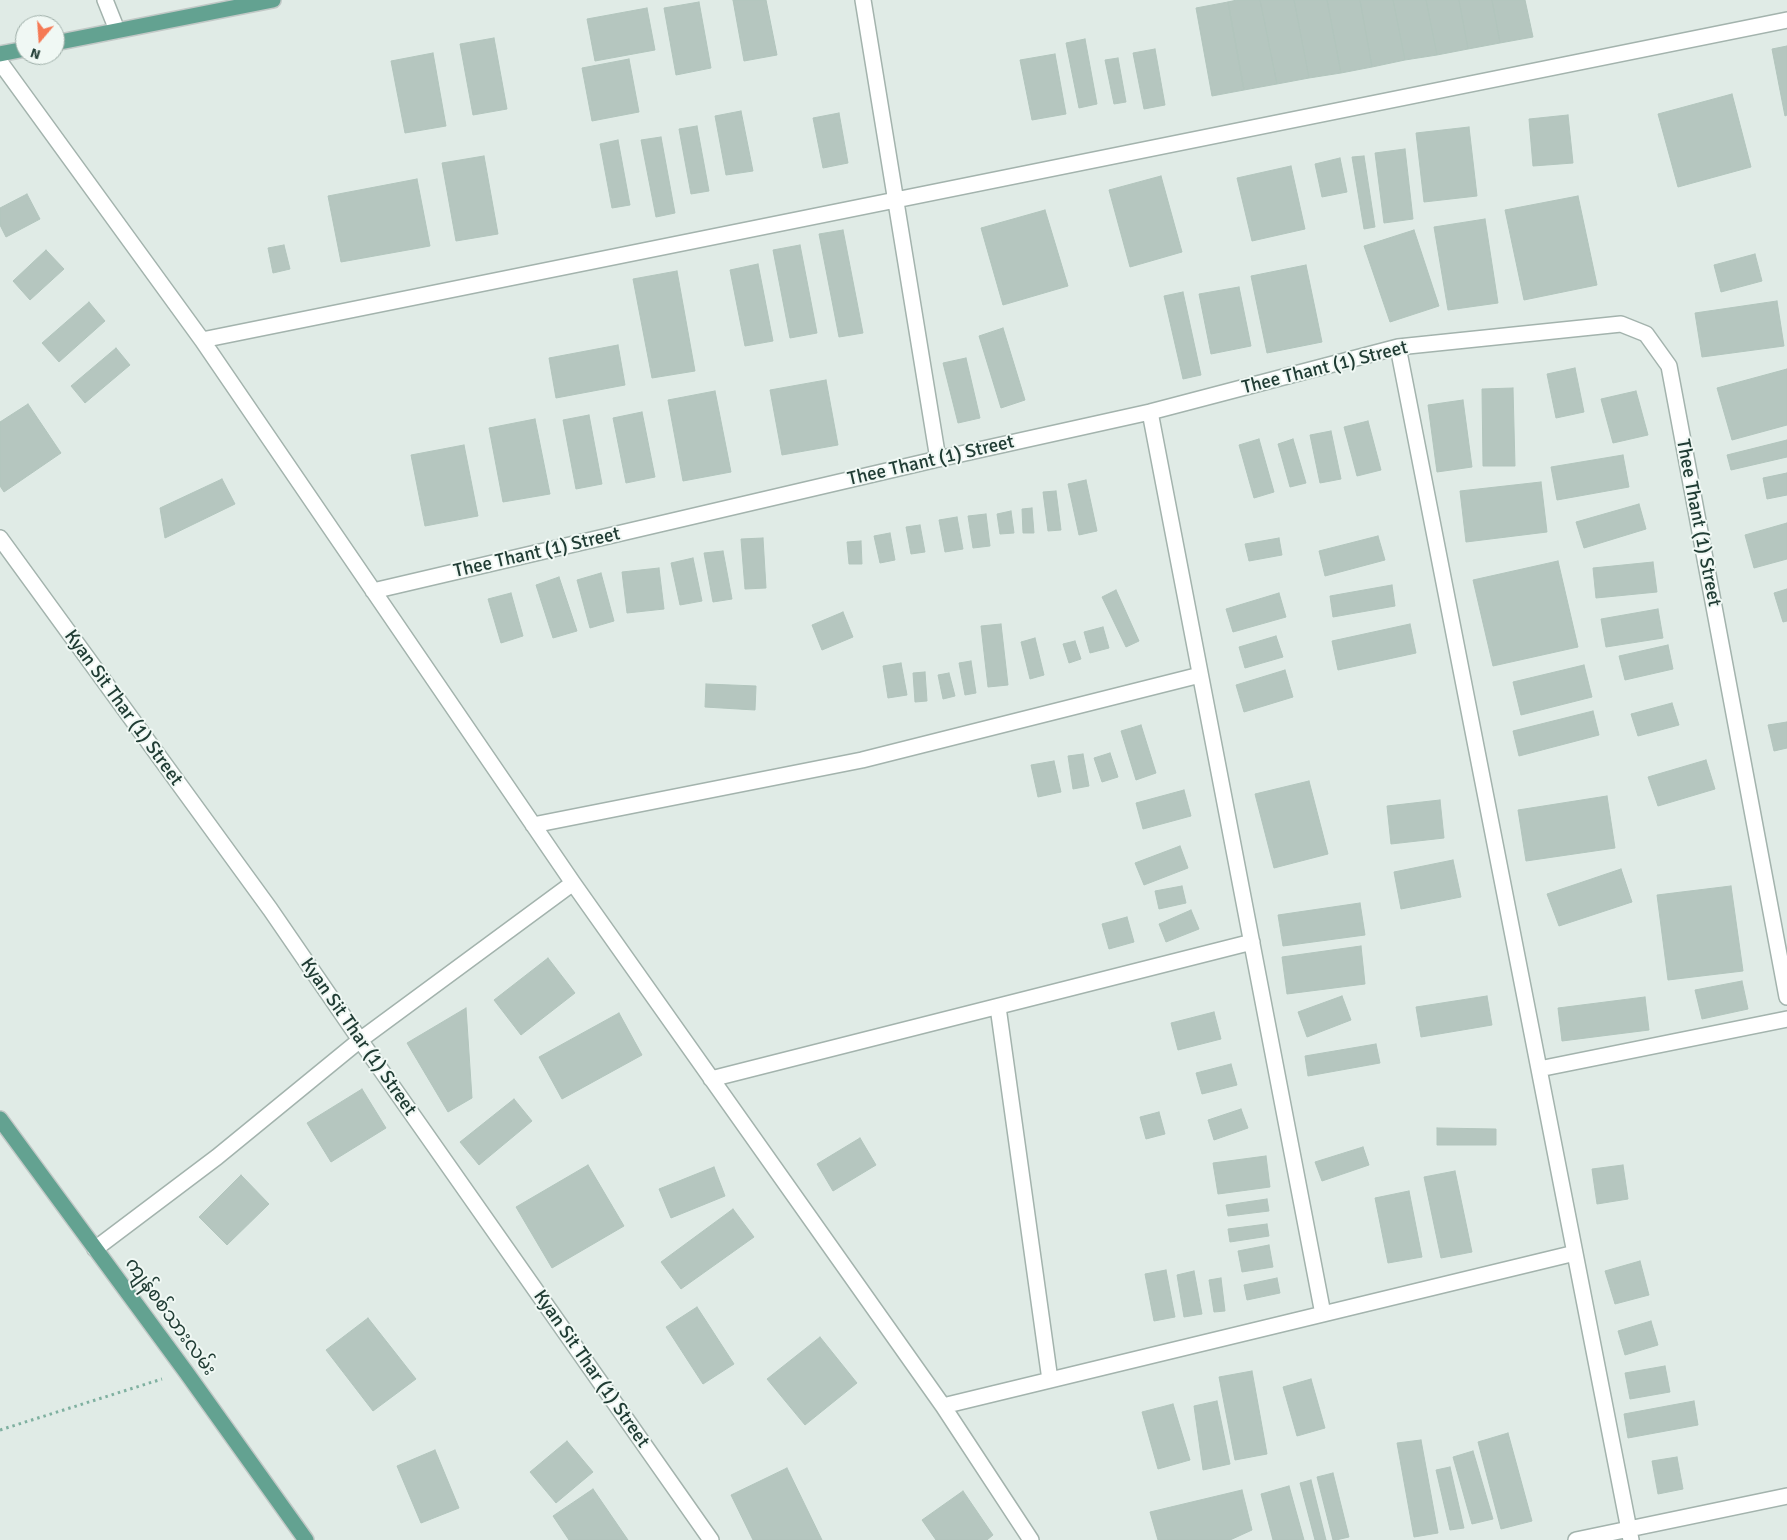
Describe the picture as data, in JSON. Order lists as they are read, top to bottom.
{
  "streets": {
    "main road": ["ကျန်စစ်သားလမ်း"],
    "street": ["Thee Thant (1) Street", "Kyan Sit Thar (1) Street"]
  },
  "north": "bottom"
}
